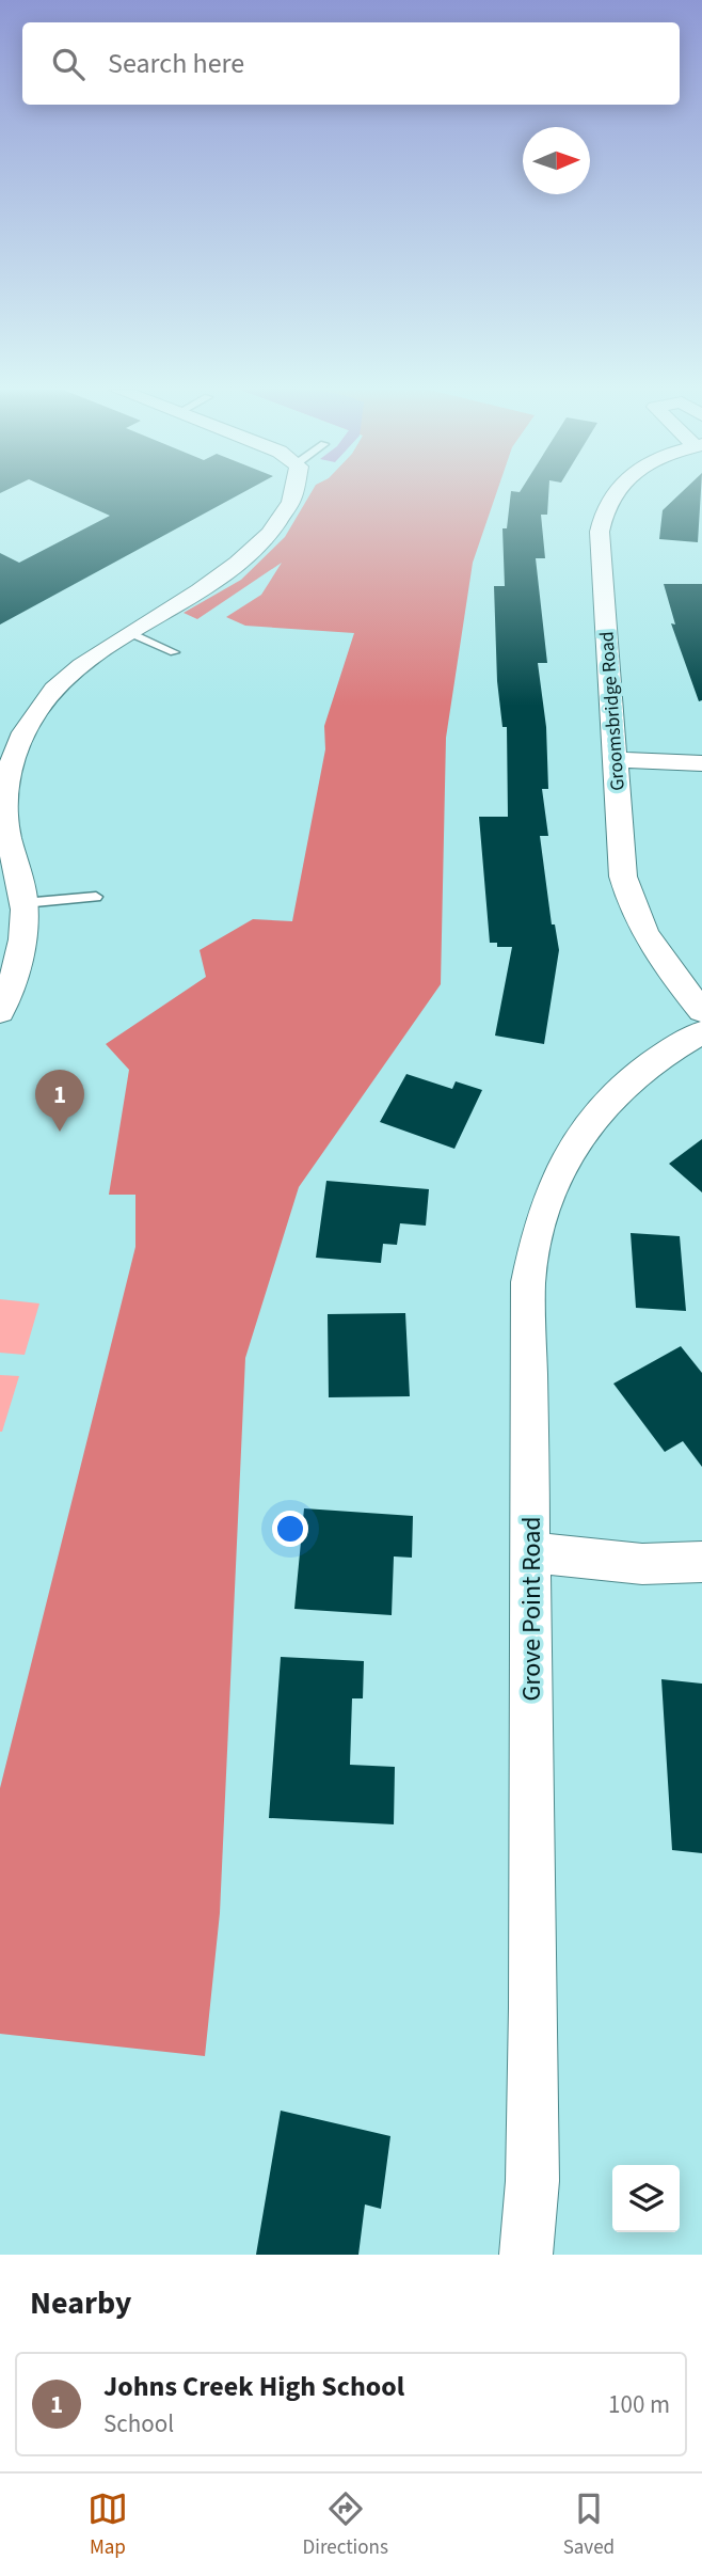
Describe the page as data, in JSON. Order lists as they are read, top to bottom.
{
  "streets": {
    "street": ["Groomsbridge Road", "Grove Point Road"]
  },
  "north": "right",
  "page": {
    "search": "Search here",
    "pins": "1",
    "heading": "Nearby",
    "list": [
      {
        "mark": "1",
        "name": "Johns Creek High School",
        "note": "School",
        "value": "100 m"
      }
    ],
    "nav": ["Map", "Directions", "Saved"]
  }
}
